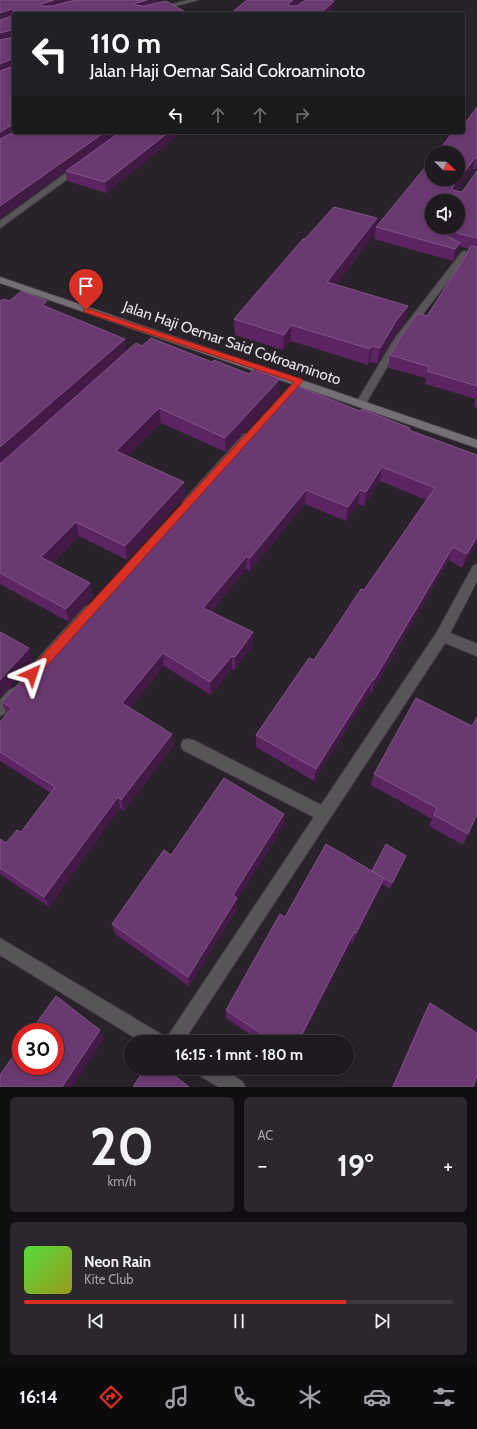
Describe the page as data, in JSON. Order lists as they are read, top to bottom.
{
  "streets": {
    "main road": ["Jalan Haji Oemar Said Cokroaminoto"]
  },
  "north": "bottom right",
  "page": {
    "turn": ["110 m", "Jalan Haji Oemar Said Cokroaminoto"],
    "limit": "30",
    "trip": "16:15 · 1 mnt · 180 m",
    "tile": [
      ["20", "km/h"],
      "AC"
    ],
    "heat": ["−", "19°", "+"],
    "song": ["Neon Rain", "Kite Club"],
    "tabs": "16:14"
  }
}
